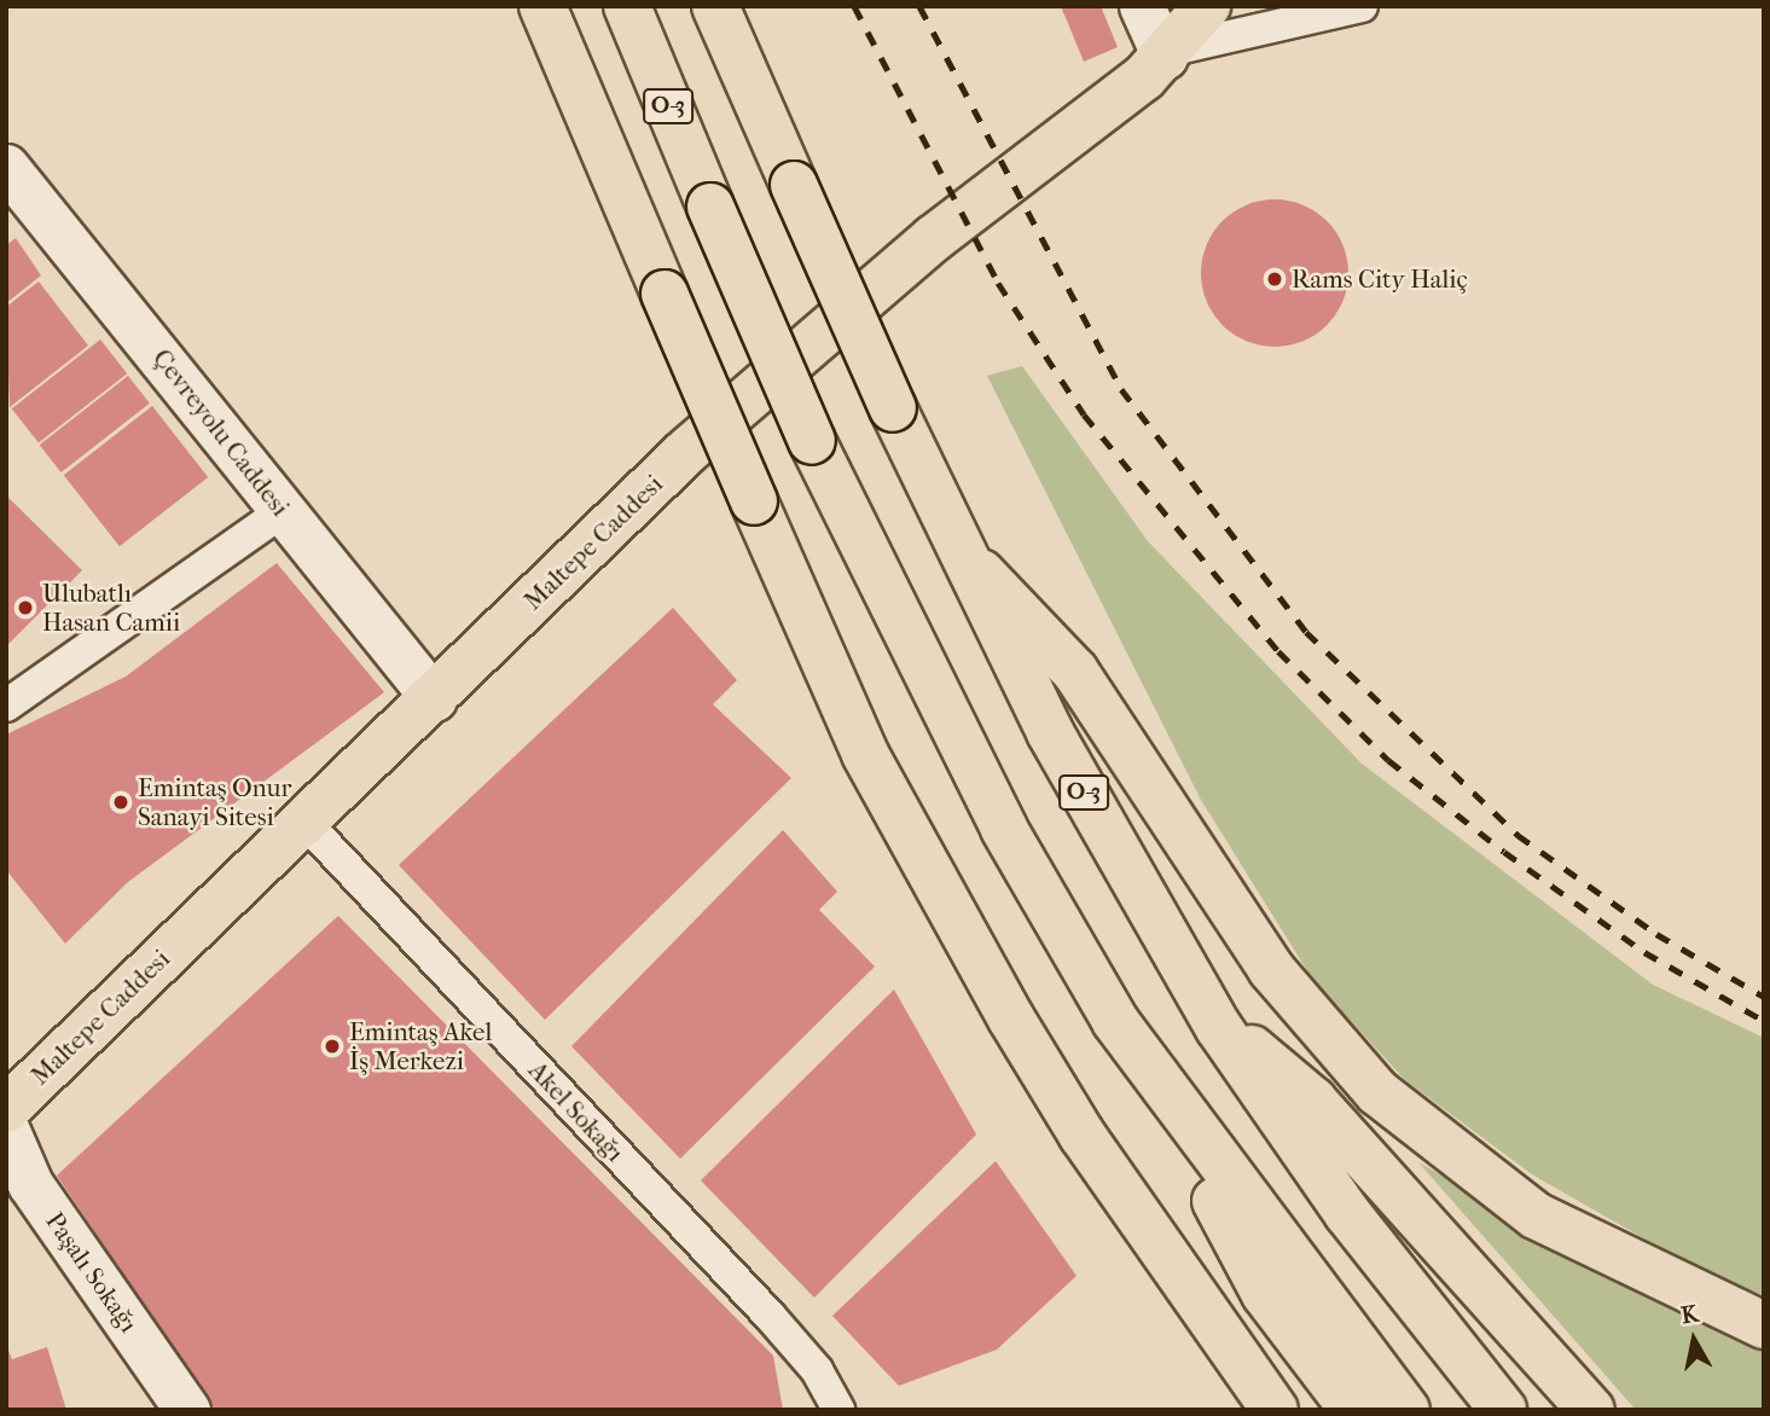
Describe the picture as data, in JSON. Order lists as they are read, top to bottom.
{
  "streets": {
    "main road": [
      "O-3",
      "Çevreyolu Caddesi",
      "Maltepe Caddesi",
      "Paşalı Sokağı"
    ],
    "street": ["Akel Sokağı"]
  },
  "crossings": [
    ["Çevreyolu Caddesi", "Maltepe Caddesi"],
    ["Maltepe Caddesi", "Akel Sokağı"]
  ],
  "places": [
    "Rams City Haliç",
    "Ulubatlı Hasan Camii",
    "Emintaş Onur Sanayi Sitesi",
    "Emintaş Akel İş Merkezi"
  ],
  "north": "top"
}
